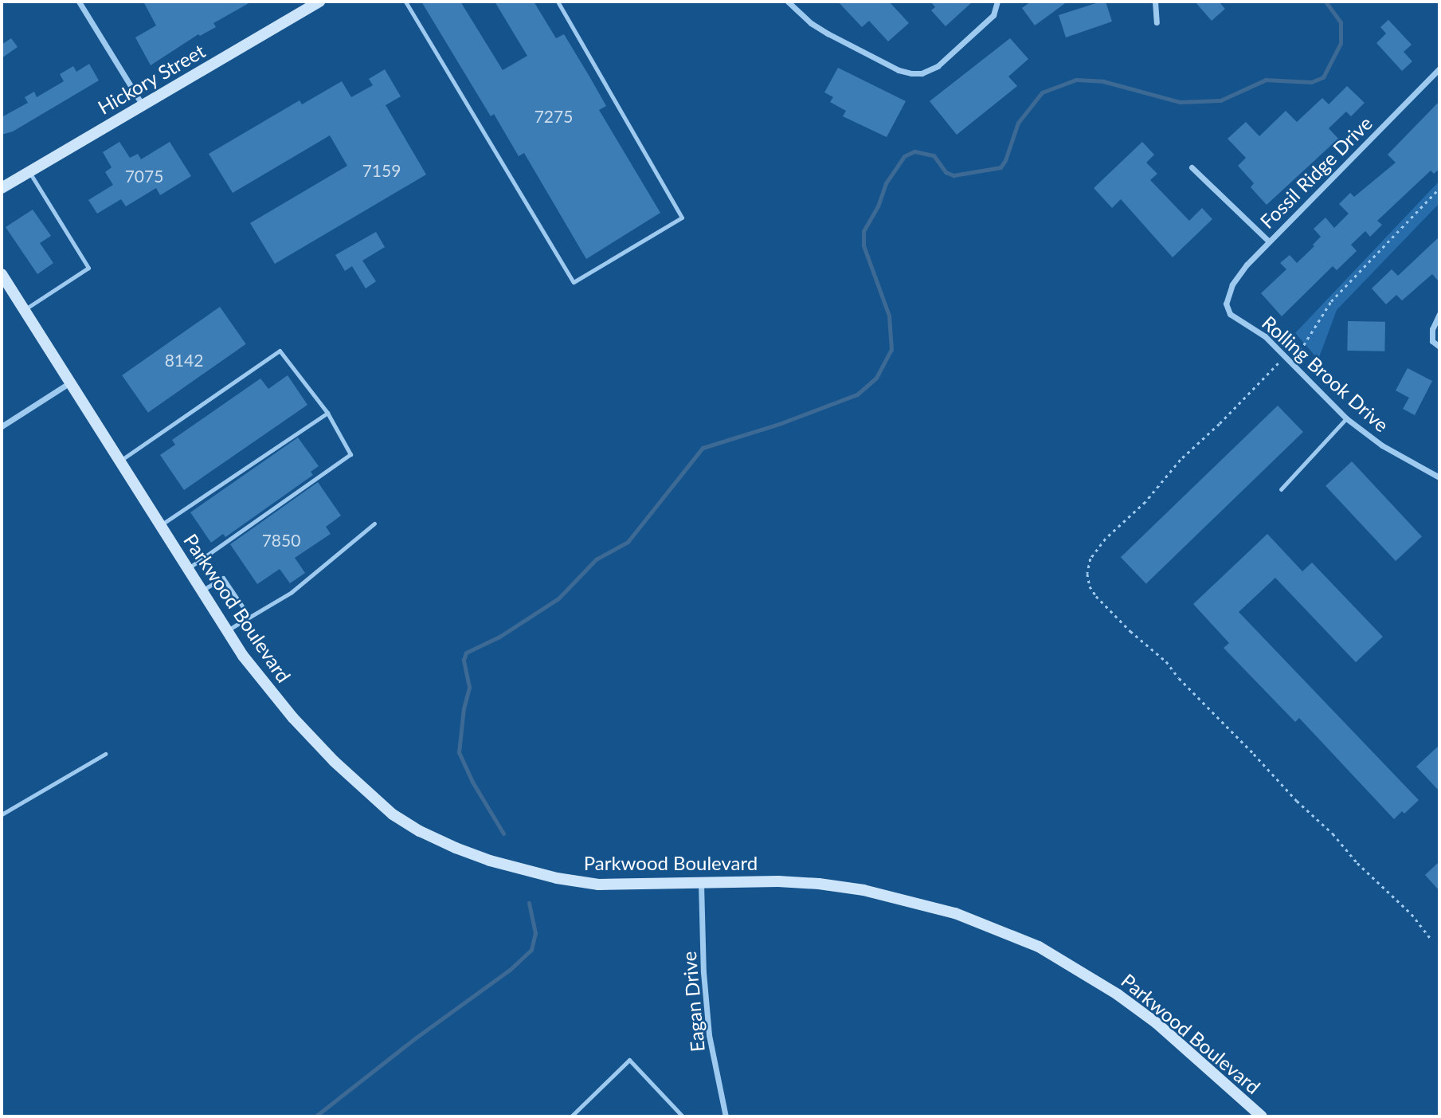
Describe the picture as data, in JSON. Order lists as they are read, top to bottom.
{
  "streets": {
    "main road": ["Hickory Street", "Parkwood Boulevard"],
    "street": ["Fossil Ridge Drive", "Rolling Brook Drive", "Eagan Drive"]
  },
  "crossings": [
    ["Fossil Ridge Drive", "Rolling Brook Drive"],
    ["Parkwood Boulevard", "Eagan Drive"]
  ],
  "house_numbers": [
    "7275",
    "7159",
    "7075",
    "8142",
    "7850"
  ]
}
